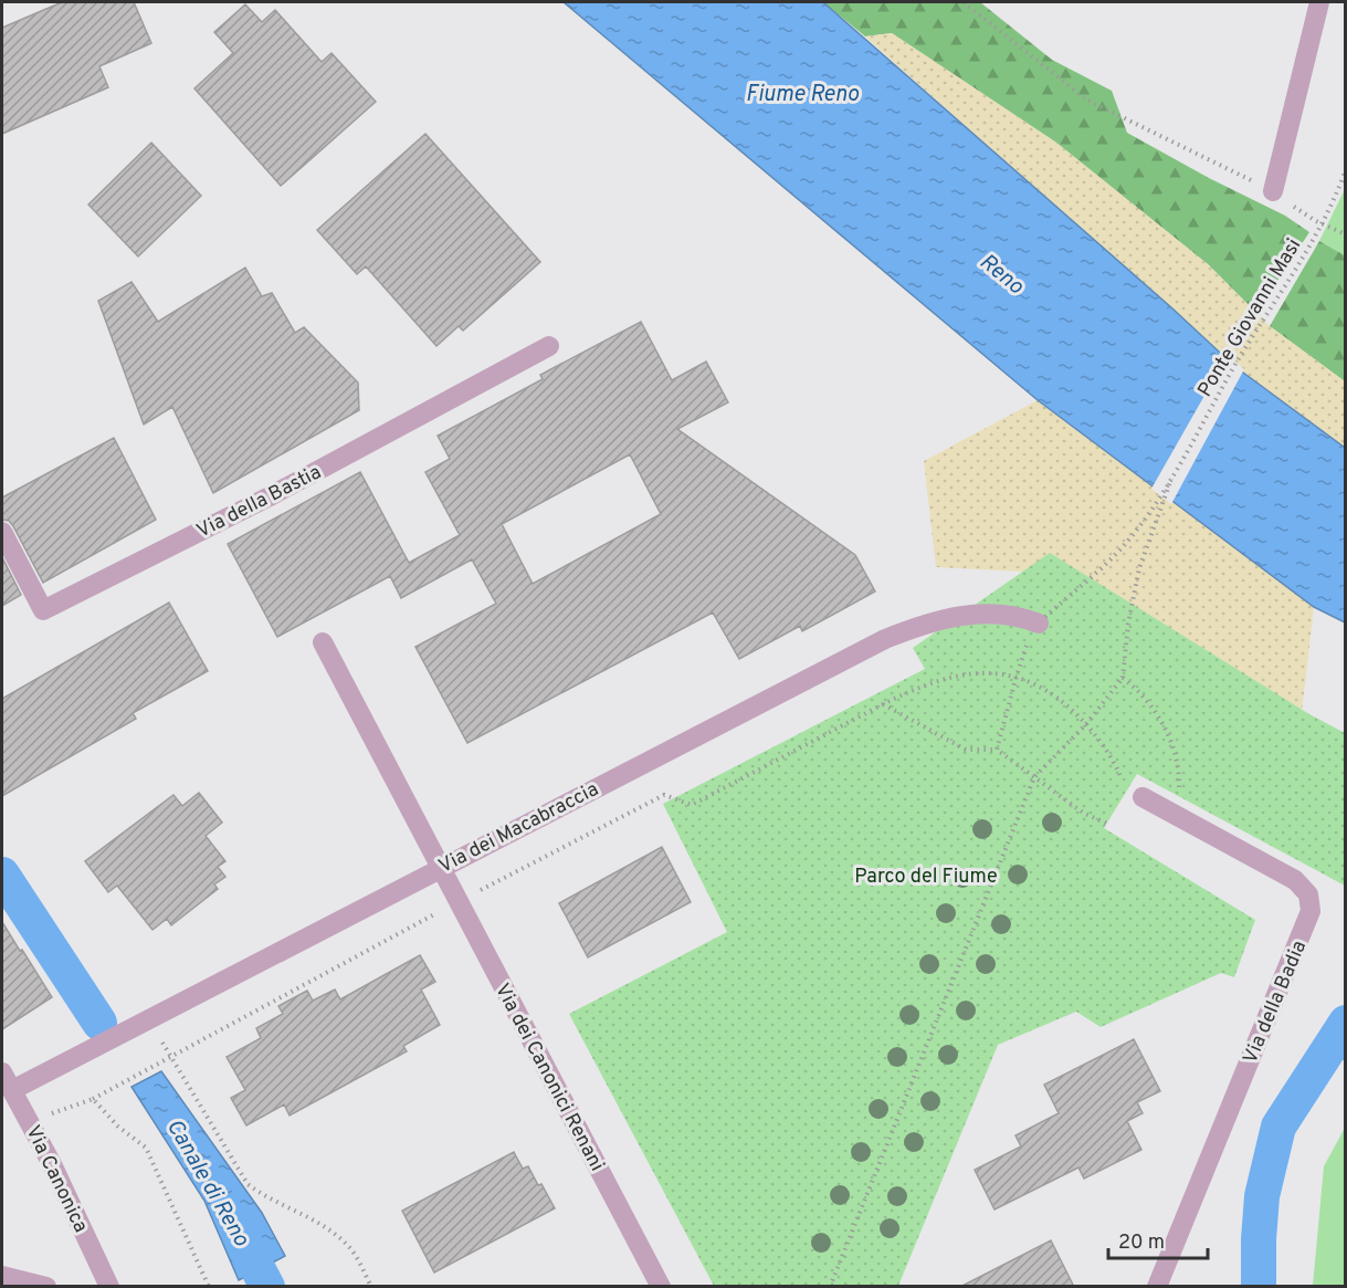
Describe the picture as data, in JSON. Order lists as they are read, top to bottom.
{
  "streets": {
    "street": [
      "Via della Bastia",
      "Via dei Macabraccia",
      "Via della Badia",
      "Via dei Canonici Renani",
      "Via Canonica"
    ],
    "path": ["Ponte Giovanni Masi"]
  },
  "crossings": [
    ["Ponte Giovanni Masi", "Via dei Macabraccia"],
    ["Via dei Macabraccia", "Via dei Canonici Renani"],
    ["Via dei Macabraccia", "Via Canonica"]
  ],
  "water": ["Fiume Reno", "Reno", "Canale di Reno"],
  "parks": ["Parco del Fiume"],
  "scale_bar": "20 m"
}
